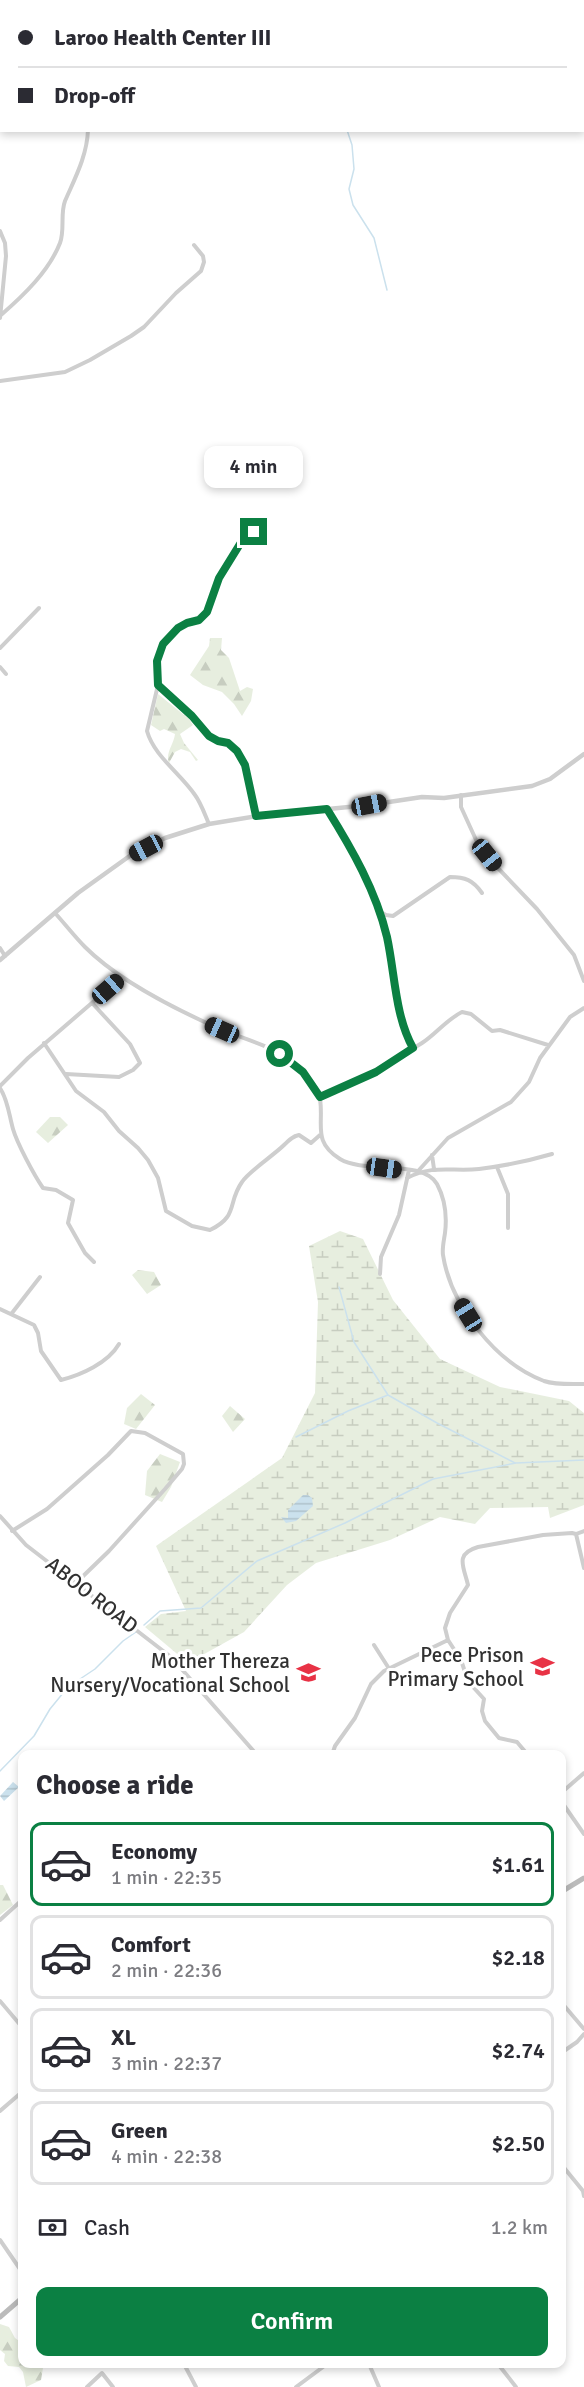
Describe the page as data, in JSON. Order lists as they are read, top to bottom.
{
  "streets": {
    "street": ["ABOO ROAD"]
  },
  "places": {
    "school or university": ["Pece Prison Primary School", "Mother Thereza Nursery/Vocational School"]
  },
  "page": {
    "banner": ["Laroo Health Center III", "Drop-off"],
    "bubble": "4 min",
    "heading": "Choose a ride",
    "list": [
      {
        "name": "Economy",
        "note": "1 min · 22:35",
        "value": "$1.61"
      },
      {
        "name": "Comfort",
        "note": "2 min · 22:36",
        "value": "$2.18"
      },
      {
        "name": "XL",
        "note": "3 min · 22:37",
        "value": "$2.74"
      },
      {
        "name": "Green",
        "note": "4 min · 22:38",
        "value": "$2.50"
      }
    ],
    "pay": ["Cash", "1.2 km"],
    "buttons": "Confirm"
  }
}
